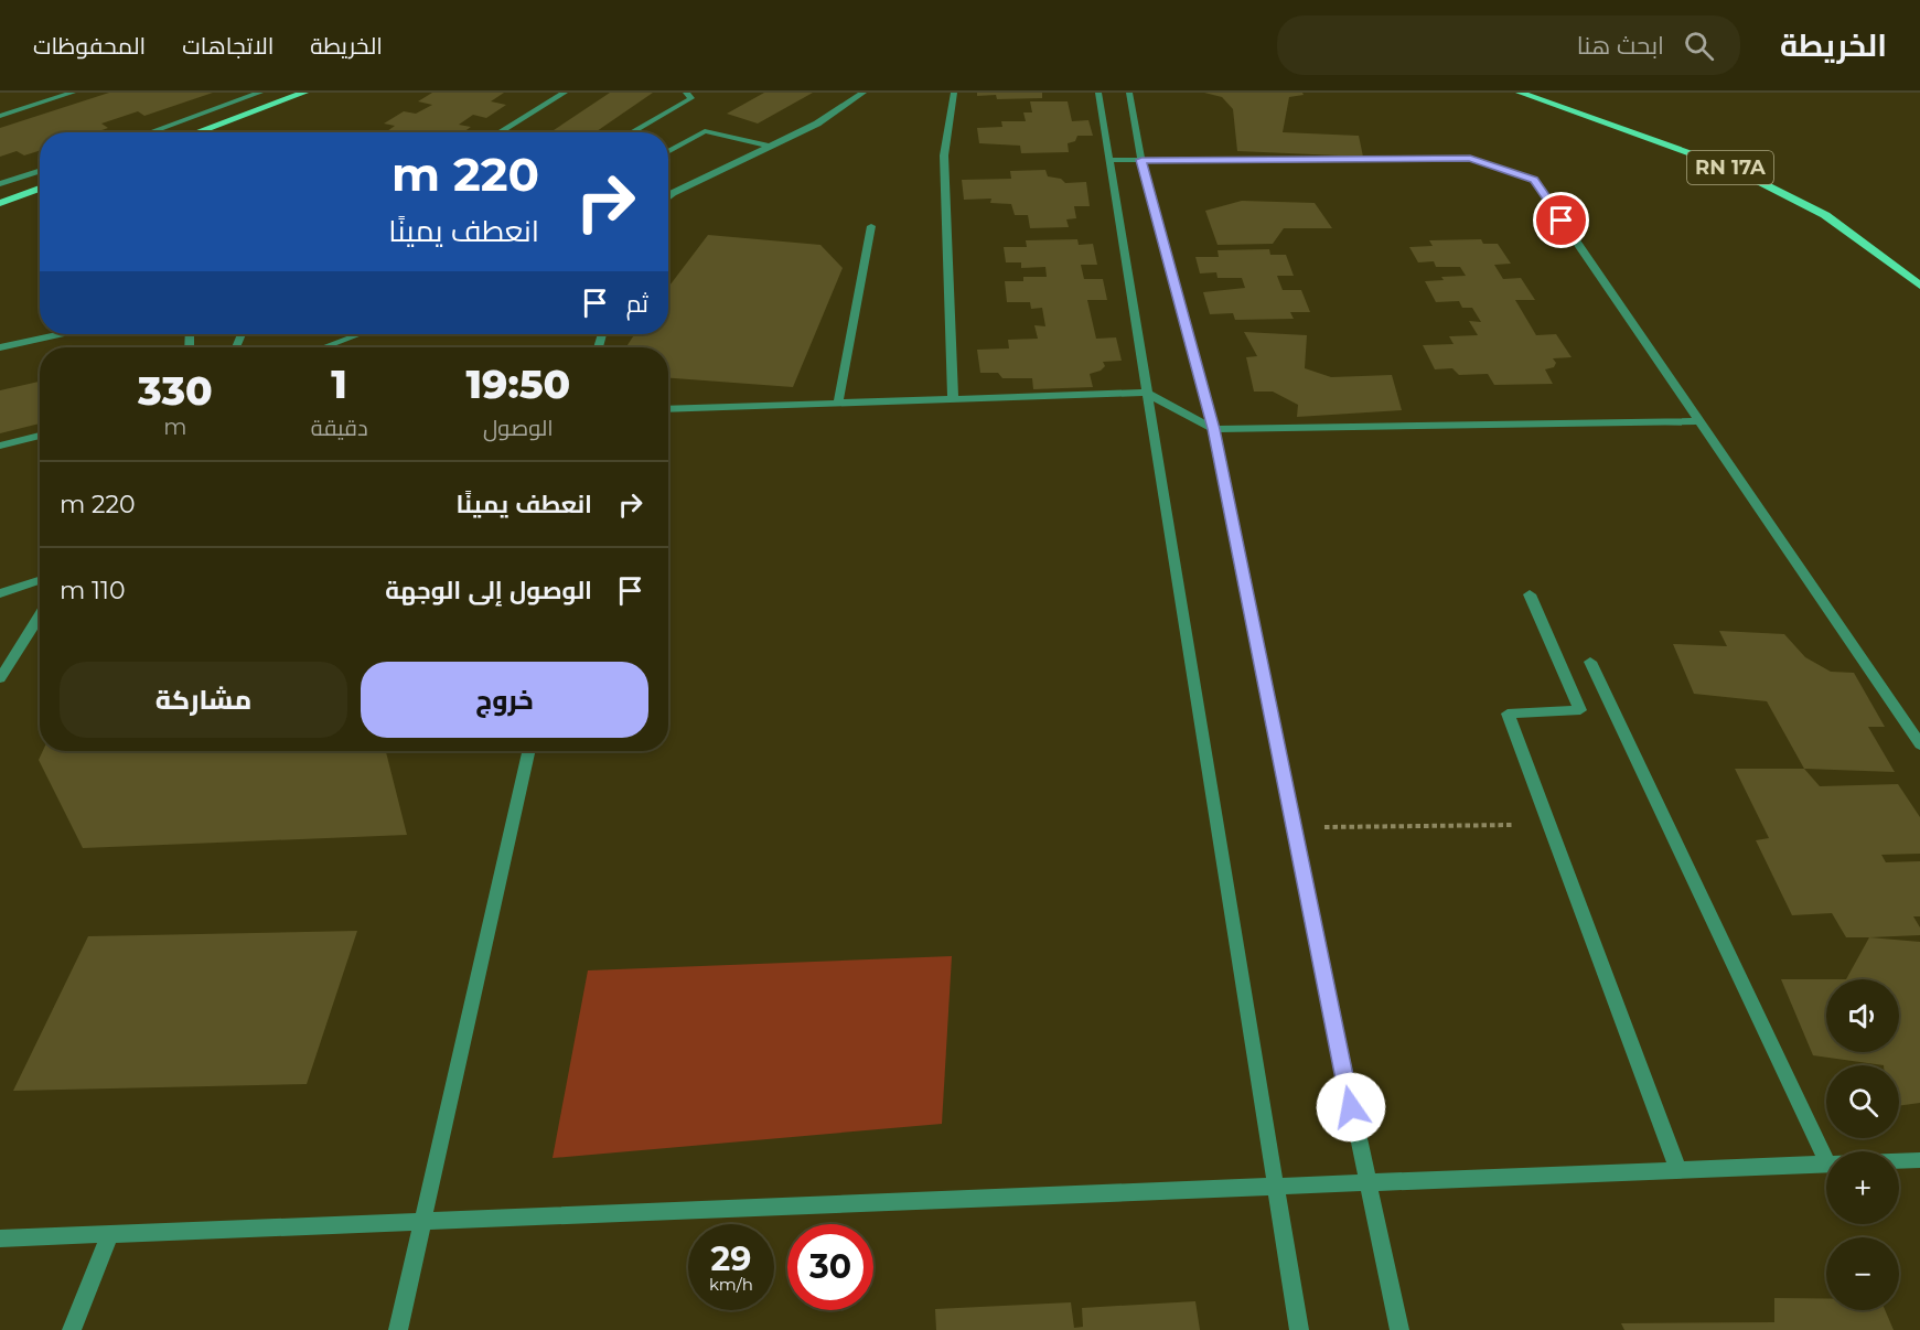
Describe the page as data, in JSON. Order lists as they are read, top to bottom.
{
  "streets": {
    "main road": ["RN 17A"]
  },
  "page": {
    "header": "الخريطة",
    "search": "ابحث هنا",
    "nav": ["الخريطة", "الاتجاهات", "المحفوظات"],
    "turn": ["220 m", "انعطف يمينًا"],
    "then": "ثم",
    "eta": [
      "19:50",
      "الوصول",
      "1",
      "دقيقة",
      "330",
      "m"
    ],
    "list": [
      {
        "name": "انعطف يمينًا",
        "value": "220 m"
      },
      {
        "name": "الوصول إلى الوجهة",
        "value": "110 m"
      }
    ],
    "buttons": ["خروج", "مشاركة"],
    "map_buttons": ["+", "−"],
    "speed": "29 km/h",
    "limit": "30"
  }
}
